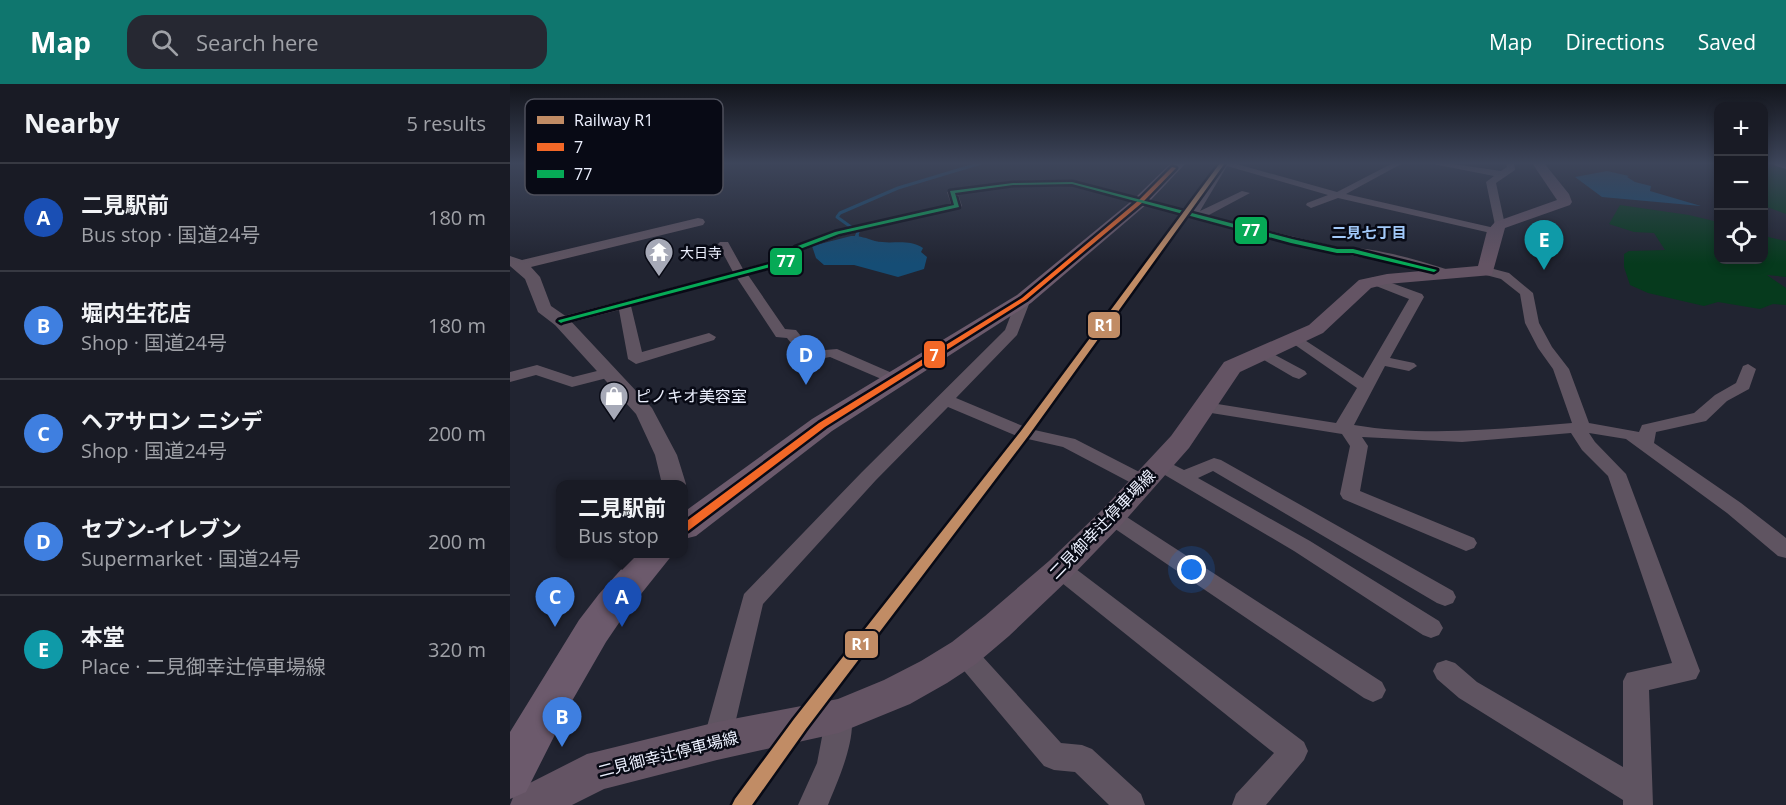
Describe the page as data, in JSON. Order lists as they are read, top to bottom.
{
  "streets": {
    "main road": ["二見御幸辻停車場線"]
  },
  "districts": ["二見七丁目"],
  "places": {
    "temple": ["大日寺"],
    "shop": ["ピノキオ美容室"]
  },
  "lines": ["rail line R1", "transit line 7", "transit line 77"],
  "legend": ["Railway R1", "7", "77"],
  "page": {
    "header": "Map",
    "search": "Search here",
    "nav": ["Map", "Directions", "Saved"],
    "heading": ["Nearby", "5 results"],
    "map_buttons": ["+", "−"],
    "list": [
      {
        "mark": "A",
        "name": "二見駅前",
        "note": "Bus stop · 国道24号",
        "value": "180 m"
      },
      {
        "mark": "B",
        "name": "堀内生花店",
        "note": "Shop · 国道24号",
        "value": "180 m"
      },
      {
        "mark": "C",
        "name": "ヘアサロン ニシデ",
        "note": "Shop · 国道24号",
        "value": "200 m"
      },
      {
        "mark": "D",
        "name": "セブン-イレブン",
        "note": "Supermarket · 国道24号",
        "value": "200 m"
      },
      {
        "mark": "E",
        "name": "本堂",
        "note": "Place · 二見御幸辻停車場線",
        "value": "320 m"
      }
    ],
    "pins": [
      "E",
      "D",
      "A",
      "C",
      "B"
    ],
    "popup": ["二見駅前", "Bus stop"]
  }
}
